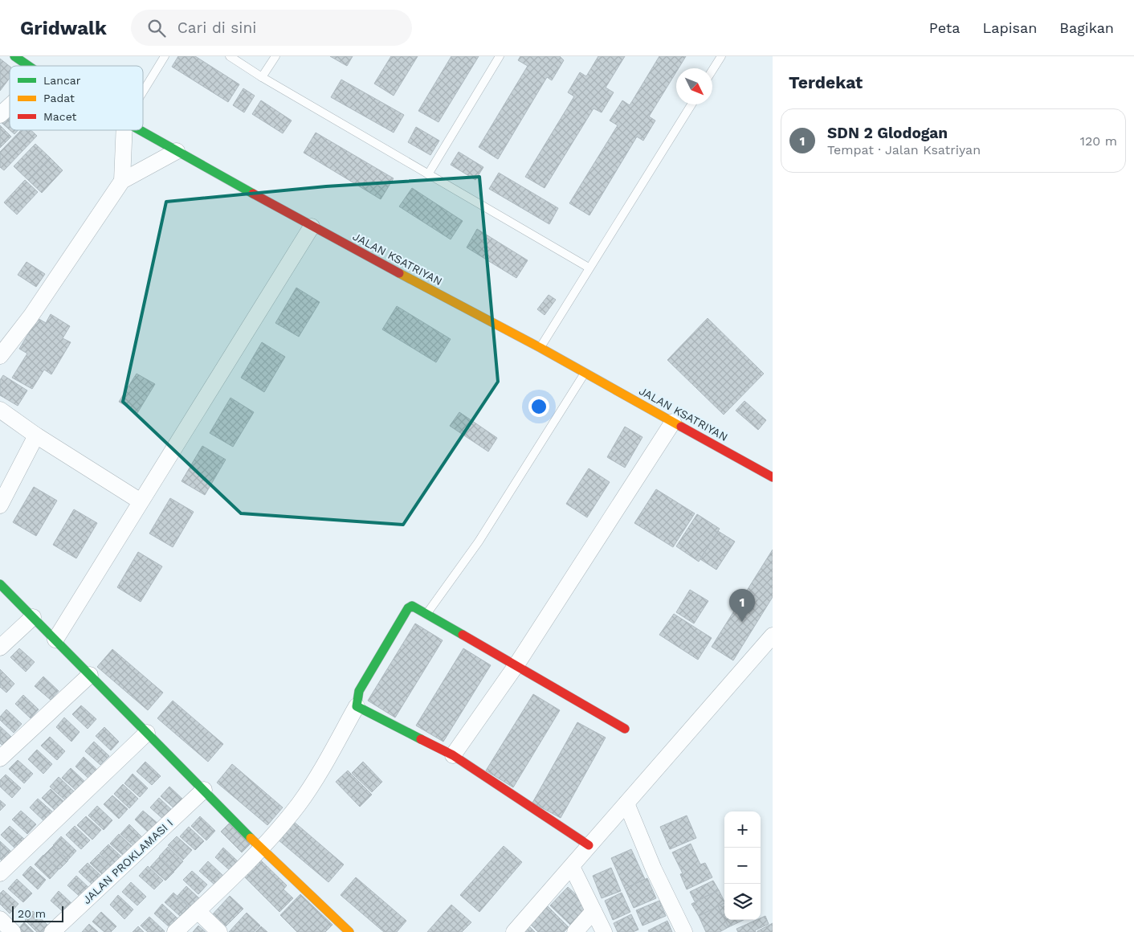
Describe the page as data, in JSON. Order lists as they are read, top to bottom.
{
  "streets": {
    "street": ["JALAN KSATRIYAN", "JALAN PROKLAMASI I"]
  },
  "legend": ["Lancar", "Padat", "Macet"],
  "scale_bar": "20 m",
  "north": "bottom right",
  "page": {
    "header": "Gridwalk",
    "search": "Cari di sini",
    "nav": ["Peta", "Lapisan", "Bagikan"],
    "heading": "Terdekat",
    "list": [
      {
        "mark": "1",
        "name": "SDN 2 Glodogan",
        "note": "Tempat · Jalan Ksatriyan",
        "value": "120 m"
      }
    ],
    "pins": "1",
    "map_buttons": ["+", "−"],
    "scale": "20 m"
  }
}
